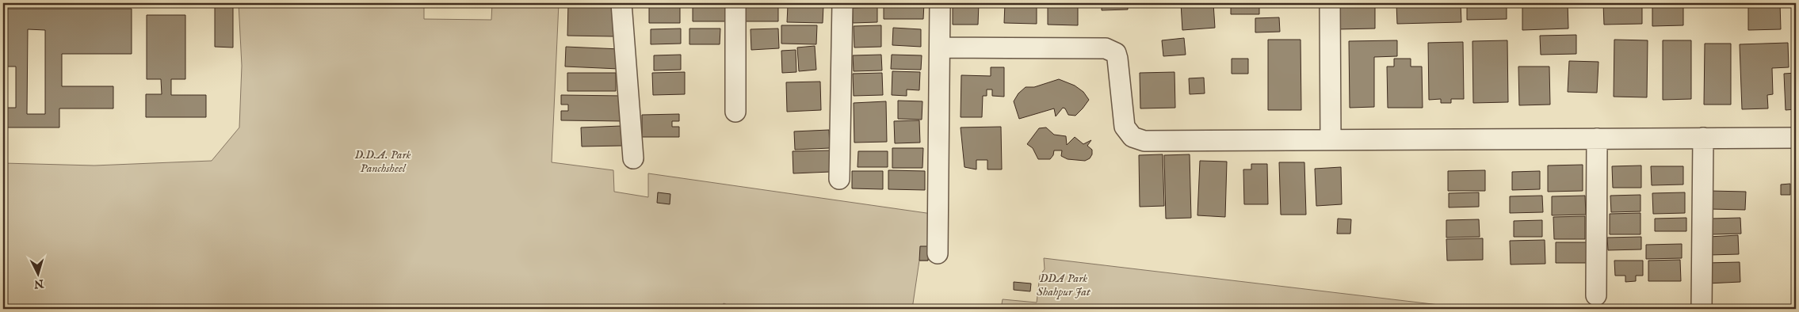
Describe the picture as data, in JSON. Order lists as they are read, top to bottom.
{
  "parks": ["D.D.A. Park Panchsheel", "DDA Park Shahpur Jat"],
  "north": "bottom"
}
